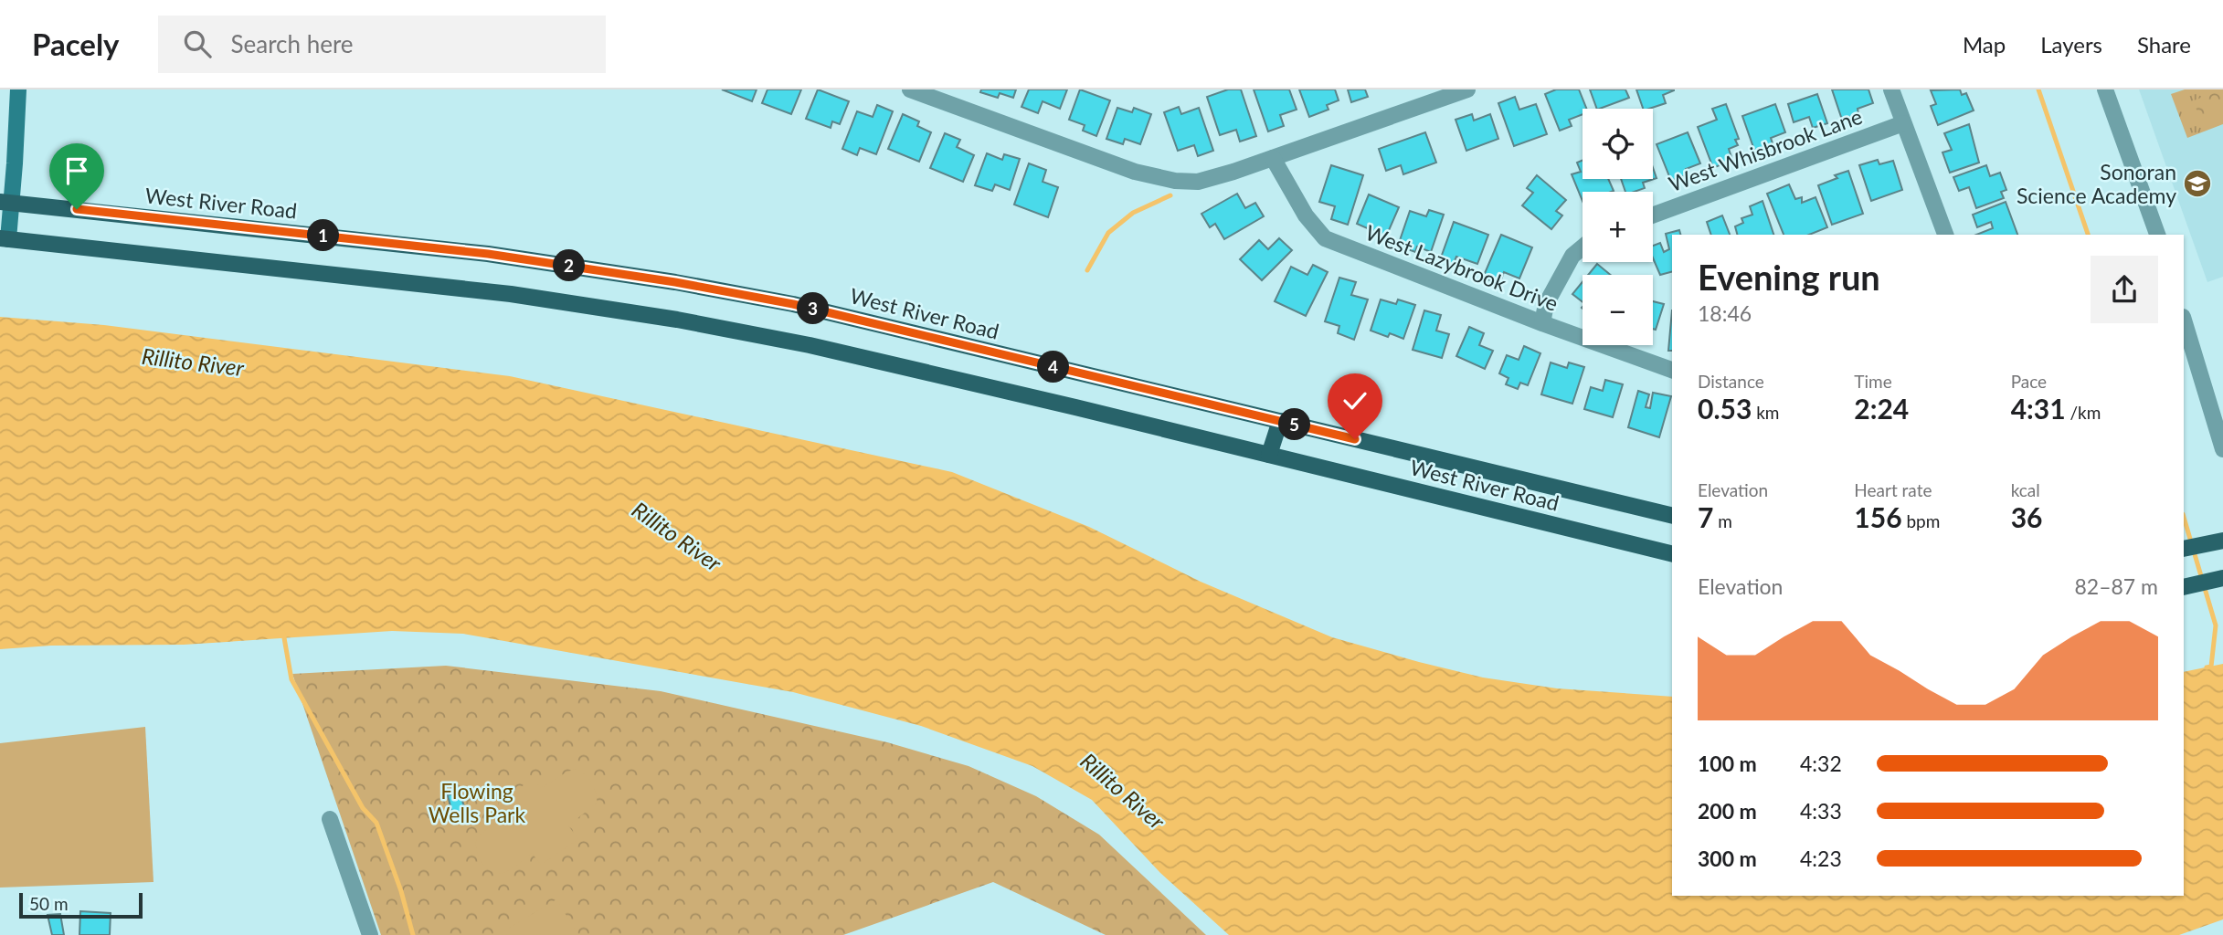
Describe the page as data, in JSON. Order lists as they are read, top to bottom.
{
  "streets": {
    "main road": ["West River Road"],
    "street": ["West Whisbrook Lane", "West Lazybrook Drive"]
  },
  "water": ["Rillito River"],
  "parks": ["Flowing Wells Park"],
  "places": {
    "school or university": ["Sonoran Science Academy"]
  },
  "scale_bar": "50 m",
  "page": {
    "header": "Pacely",
    "search": "Search here",
    "nav": ["Map", "Layers", "Share"],
    "map_buttons": ["+", "−"],
    "pins": [
      "1",
      "2",
      "3",
      "4",
      "5"
    ],
    "heading": ["Evening run", "18:46"],
    "stats": [
      ["Distance", "0.53 km"],
      ["Time", "2:24"],
      ["Pace", "4:31 /km"],
      ["Elevation", "7 m"],
      ["Heart rate", "156 bpm"],
      ["kcal", "36"]
    ],
    "chart": ["Elevation", "82–87 m"],
    "list": [
      {
        "name": "100 m",
        "note": "4:32"
      },
      {
        "name": "200 m",
        "note": "4:33"
      },
      {
        "name": "300 m",
        "note": "4:23"
      }
    ],
    "scale": "50 m"
  }
}
